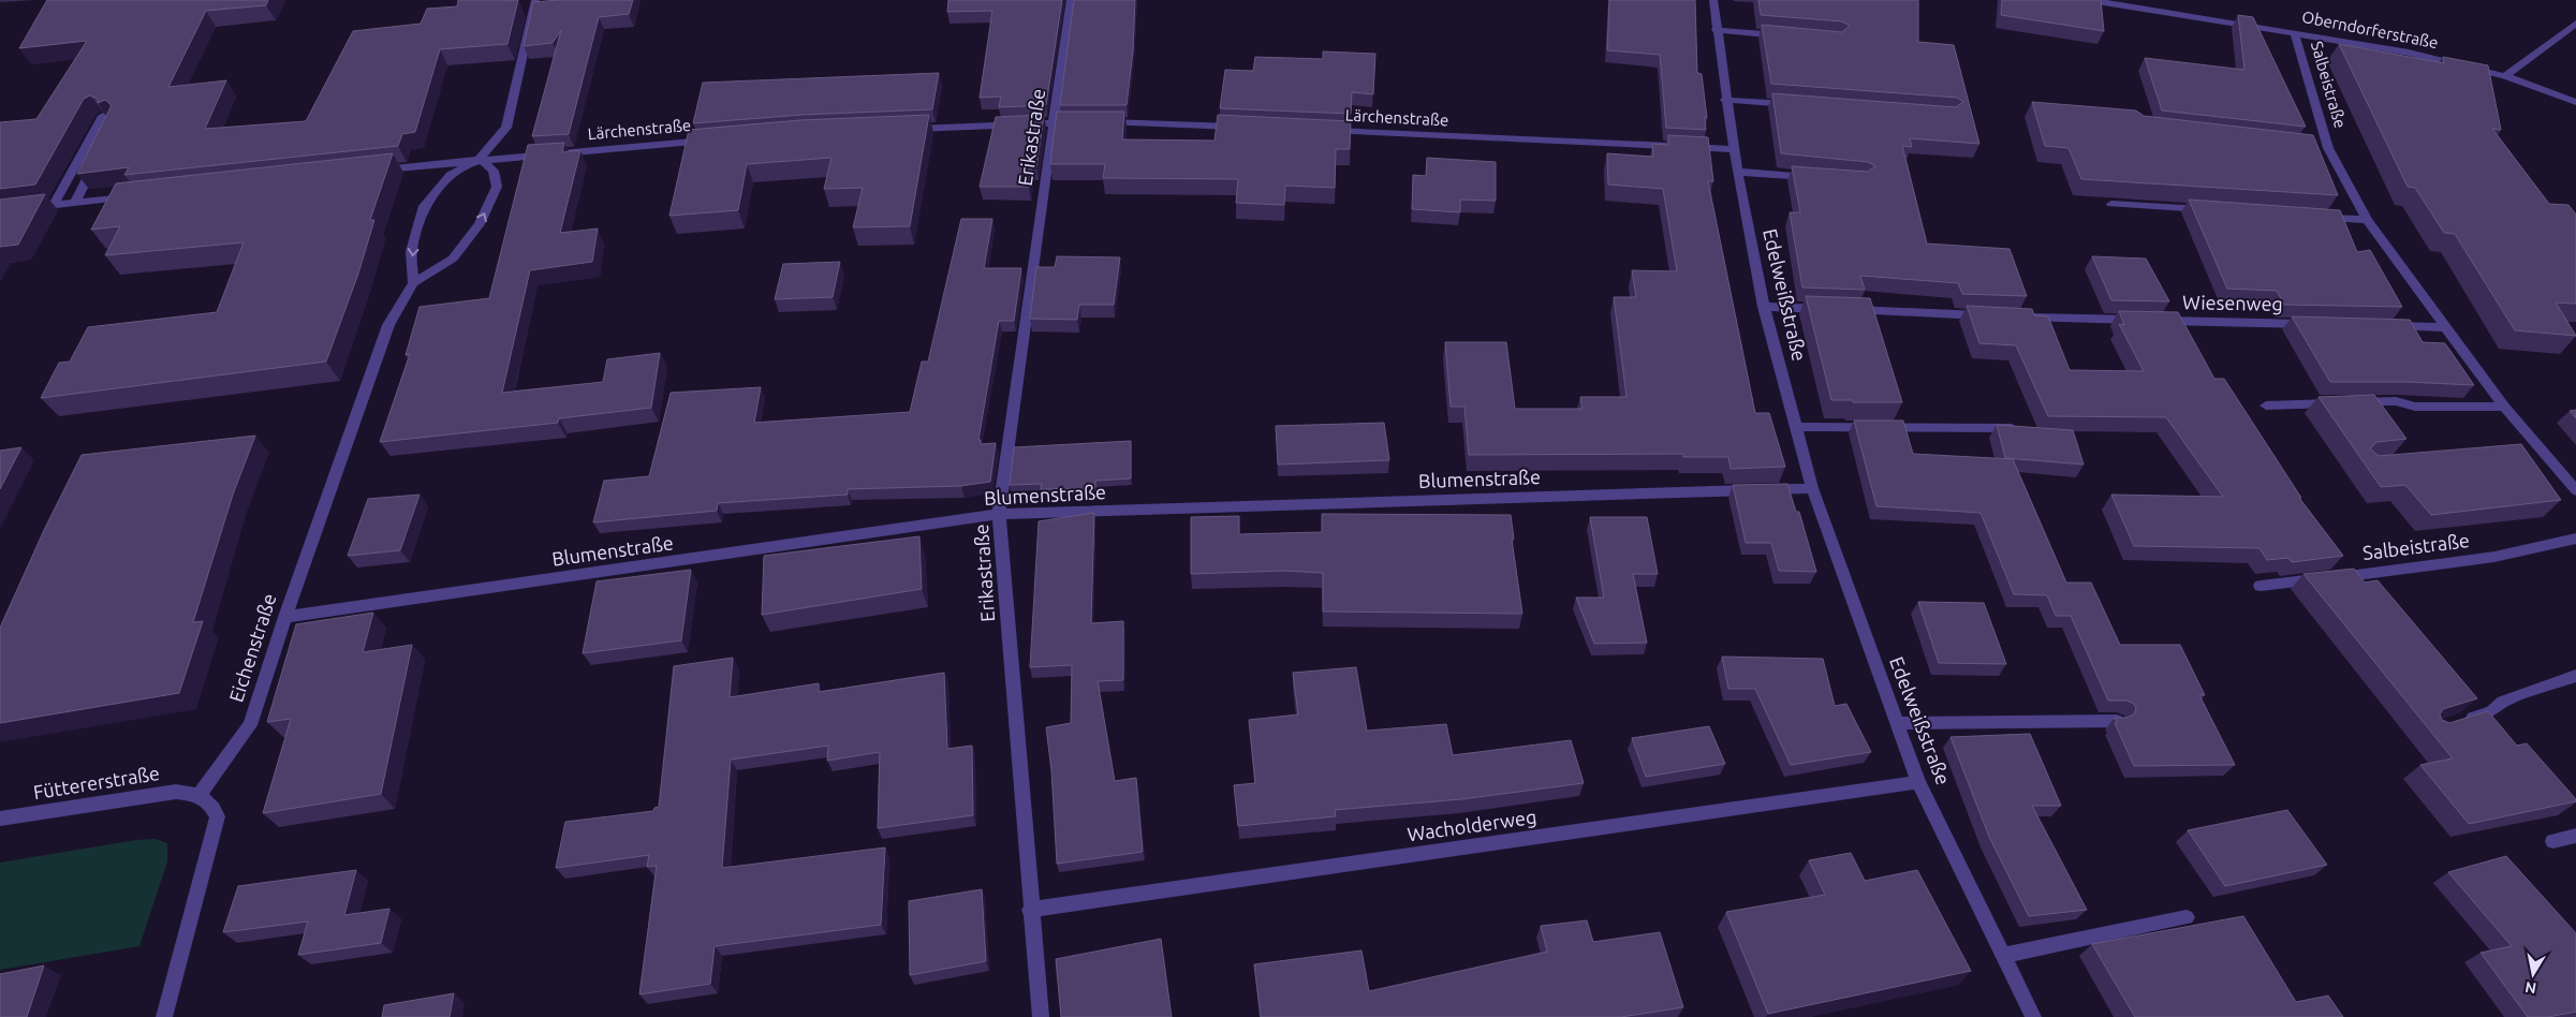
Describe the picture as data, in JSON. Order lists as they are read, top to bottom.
{
  "streets": {
    "street": [
      "Oberndorferstraße",
      "Salbeistraße",
      "Lärchenstraße",
      "Erikastraße",
      "Edelweißstraße",
      "Wiesenweg",
      "Blumenstraße",
      "Eichenstraße",
      "Füttererstraße",
      "Wacholderweg"
    ]
  },
  "crossings": [
    ["Oberndorferstraße", "Salbeistraße"],
    ["Lärchenstraße", "Edelweißstraße"],
    ["Lärchenstraße", "Eichenstraße"],
    ["Erikastraße", "Blumenstraße"],
    ["Erikastraße", "Wacholderweg"],
    ["Edelweißstraße", "Blumenstraße"],
    ["Edelweißstraße", "Wacholderweg"],
    ["Blumenstraße", "Eichenstraße"],
    ["Eichenstraße", "Füttererstraße"]
  ],
  "north": "bottom"
}
